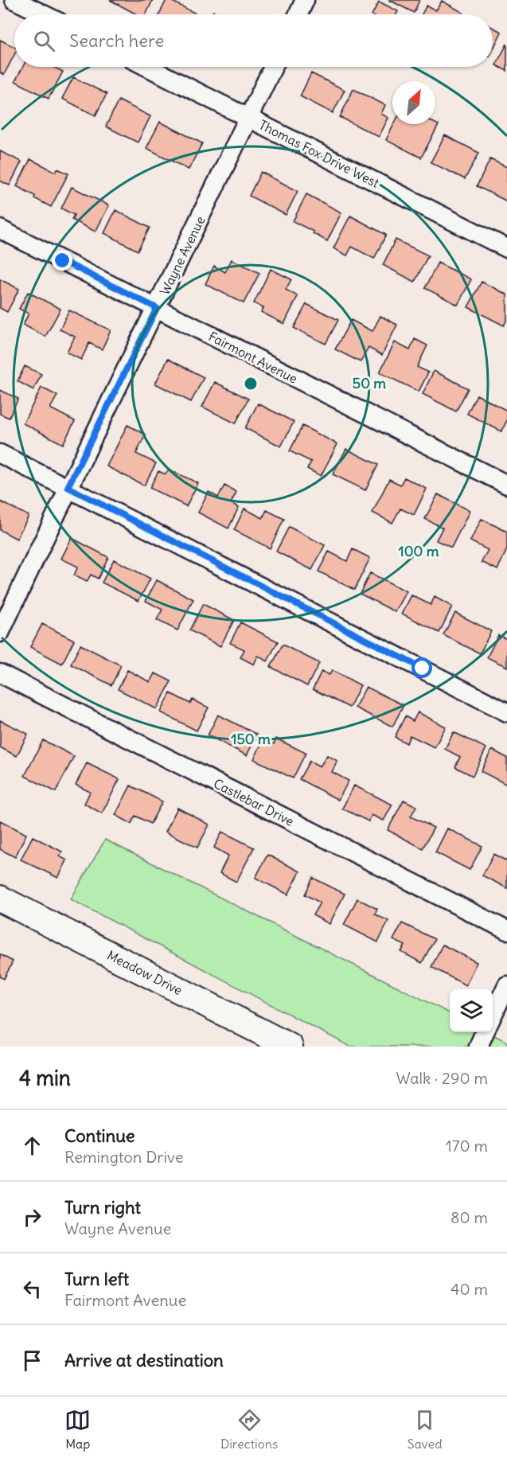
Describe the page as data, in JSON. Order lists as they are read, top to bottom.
{
  "streets": {
    "street": [
      "Thomas Fox Drive West",
      "Wayne Avenue",
      "Fairmont Avenue",
      "Castlebar Drive",
      "Meadow Drive"
    ]
  },
  "crossings": [
    ["Thomas Fox Drive West", "Wayne Avenue"],
    ["Wayne Avenue", "Fairmont Avenue"]
  ],
  "north": "top right",
  "page": {
    "search": "Search here",
    "heading": ["4 min", "Walk · 290 m"],
    "list": [
      ["Continue", "Remington Drive", "170 m"],
      ["Turn right", "Wayne Avenue", "80 m"],
      ["Turn left", "Fairmont Avenue", "40 m"],
      "Arrive at destination"
    ],
    "nav": ["Map", "Directions", "Saved"]
  },
  "rings": ["50 m", "100 m", "150 m"]
}
